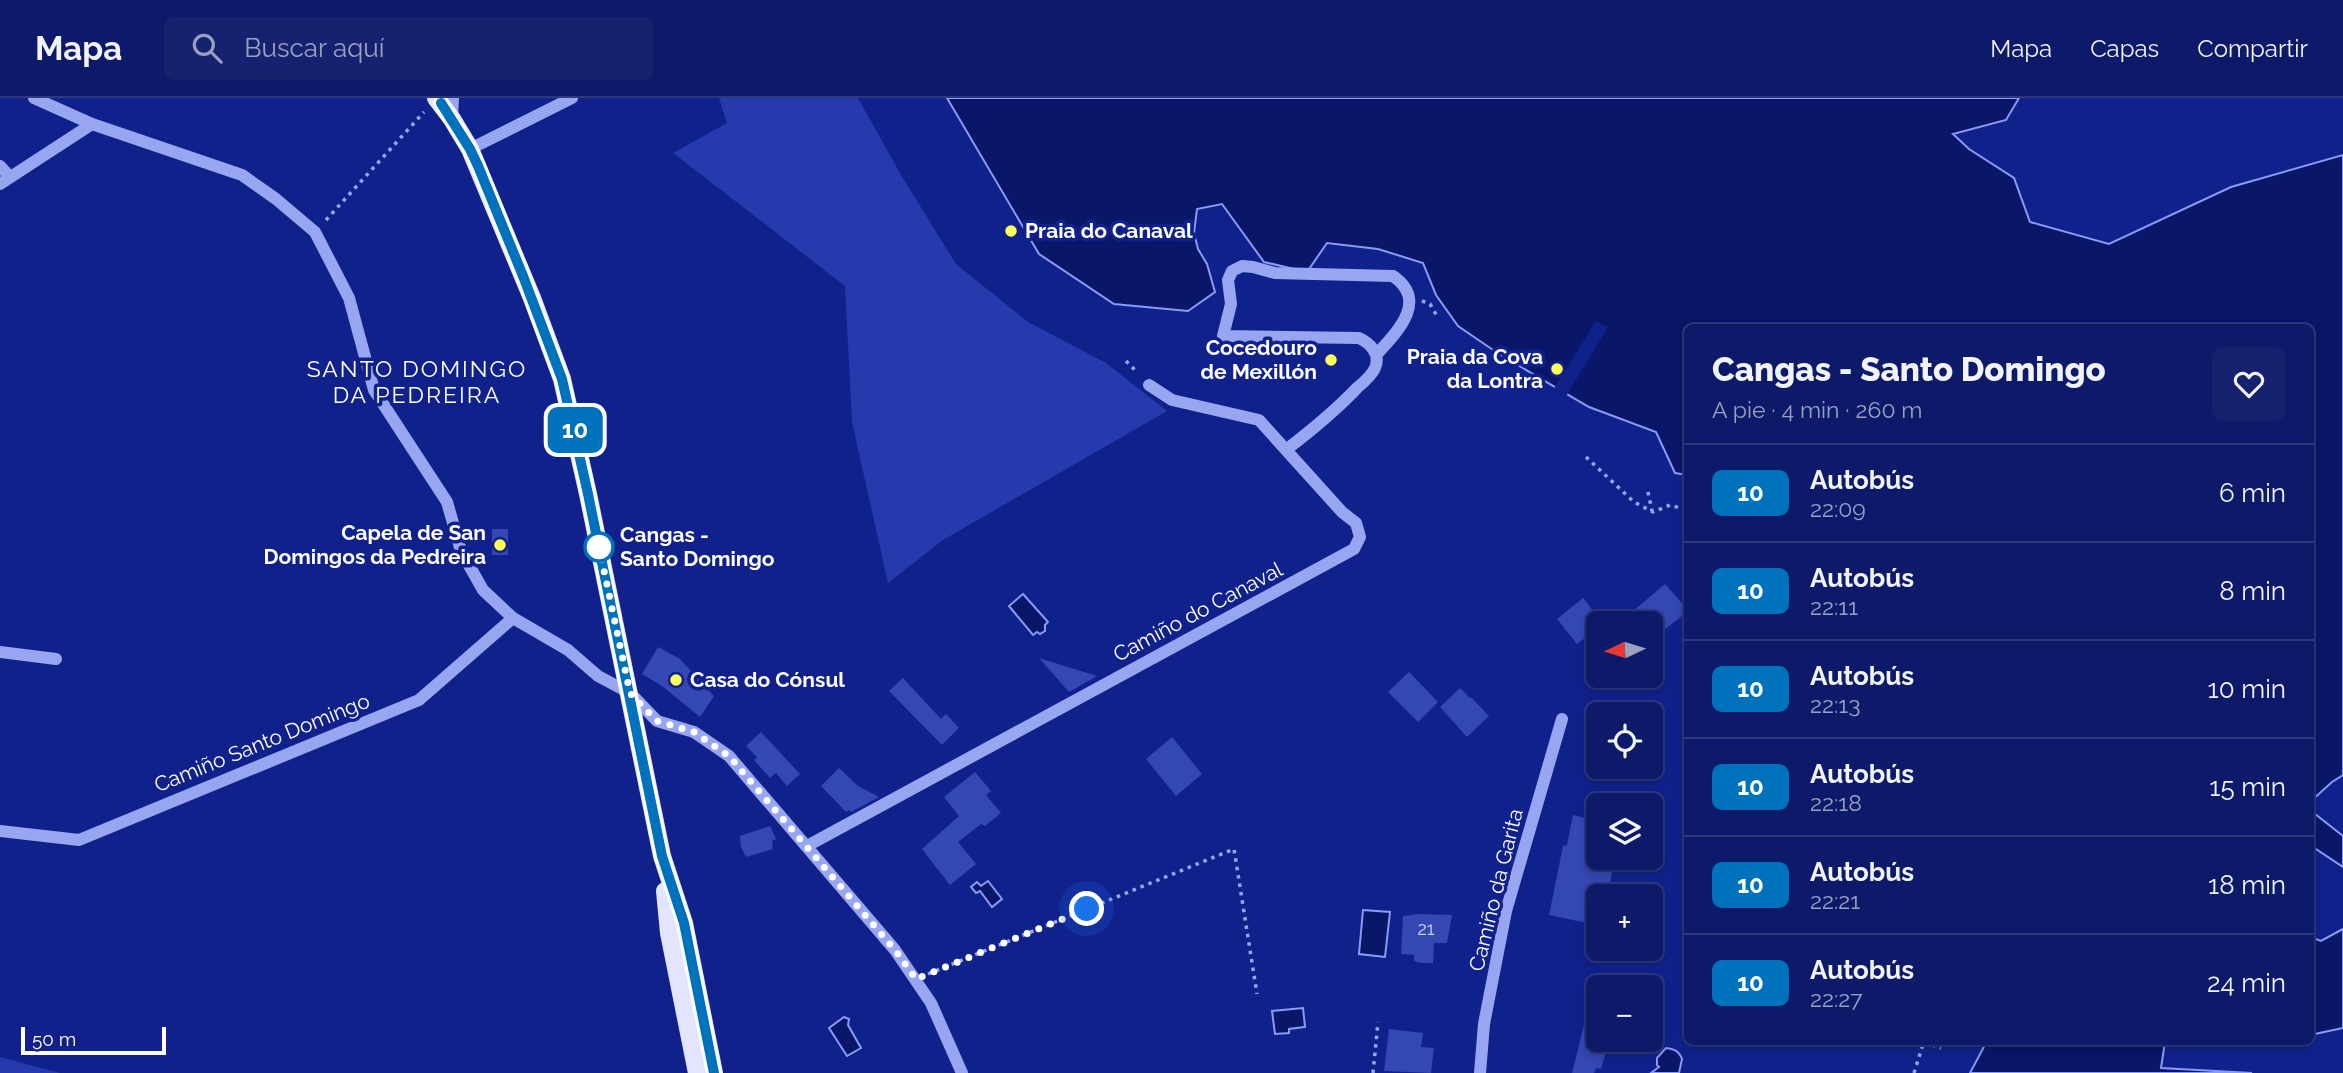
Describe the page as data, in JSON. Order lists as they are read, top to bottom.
{
  "streets": {
    "street": ["Camiño do Canaval", "Camiño Santo Domingo", "Camiño da Garita"]
  },
  "districts": ["SANTO DOMINGO DA PEDREIRA"],
  "places": [
    "Praia do Canaval",
    "Cocedouro de Mexillón",
    "Praia da Cova da Lontra",
    "Capela de San Domingos da Pedreira",
    "Cangas - Santo Domingo",
    "Casa do Cónsul"
  ],
  "lines": ["bus line 10"],
  "house_numbers": ["21"],
  "scale_bar": "50 m",
  "north": "left",
  "page": {
    "header": "Mapa",
    "search": "Buscar aquí",
    "nav": ["Mapa", "Capas", "Compartir"],
    "on_map": "10",
    "heading": ["Cangas - Santo Domingo", "A pie · 4 min · 260 m"],
    "list": [
      {
        "mark": "10",
        "name": "Autobús",
        "note": "22:09",
        "value": "6 min"
      },
      {
        "mark": "10",
        "name": "Autobús",
        "note": "22:11",
        "value": "8 min"
      },
      {
        "mark": "10",
        "name": "Autobús",
        "note": "22:13",
        "value": "10 min"
      },
      {
        "mark": "10",
        "name": "Autobús",
        "note": "22:18",
        "value": "15 min"
      },
      {
        "mark": "10",
        "name": "Autobús",
        "note": "22:21",
        "value": "18 min"
      },
      {
        "mark": "10",
        "name": "Autobús",
        "note": "22:27",
        "value": "24 min"
      }
    ],
    "map_buttons": ["+", "−"],
    "scale": "50 m"
  }
}
